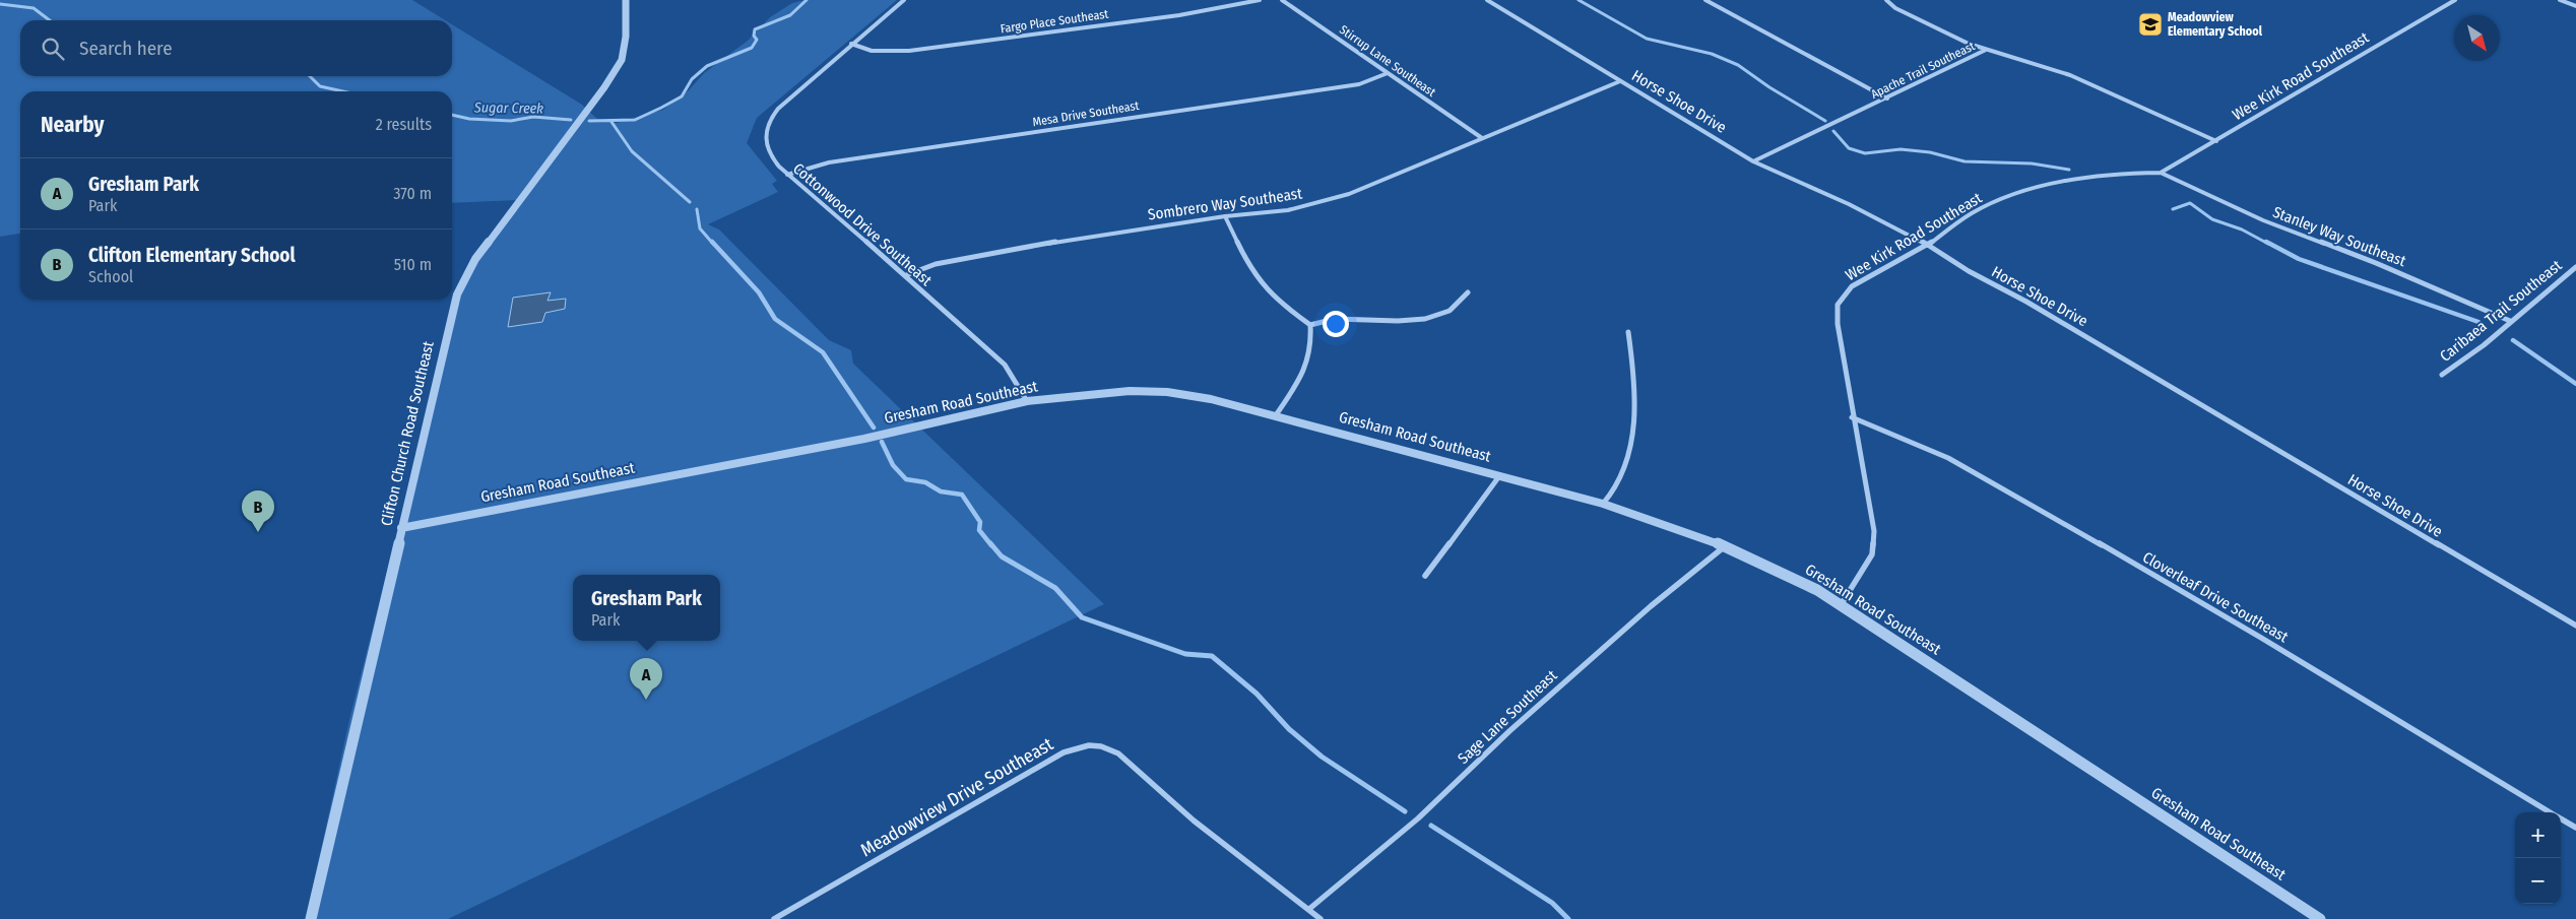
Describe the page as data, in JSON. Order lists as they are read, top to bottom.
{
  "streets": {
    "street": [
      "Fargo Place Southeast",
      "Stirrup Lane Southeast",
      "Apache Trail Southeast",
      "Wee Kirk Road Southeast",
      "Horse Shoe Drive",
      "Mesa Drive Southeast",
      "Sombrero Way Southeast",
      "Cottonwood Drive Southeast",
      "Stanley Way Southeast",
      "Caribaea Trail Southeast",
      "Gresham Road Southeast",
      "Clifton Church Road Southeast",
      "Cloverleaf Drive Southeast",
      "Sage Lane Southeast",
      "Meadowview Drive Southeast"
    ]
  },
  "crossings": [
    ["Fargo Place Southeast", "Cottonwood Drive Southeast"],
    ["Stirrup Lane Southeast", "Mesa Drive Southeast"],
    ["Stirrup Lane Southeast", "Sombrero Way Southeast"],
    ["Apache Trail Southeast", "Wee Kirk Road Southeast"],
    ["Apache Trail Southeast", "Horse Shoe Drive"],
    ["Wee Kirk Road Southeast", "Horse Shoe Drive"],
    ["Wee Kirk Road Southeast", "Stanley Way Southeast"],
    ["Wee Kirk Road Southeast", "Gresham Road Southeast"],
    ["Wee Kirk Road Southeast", "Cloverleaf Drive Southeast"],
    ["Horse Shoe Drive", "Sombrero Way Southeast"],
    ["Mesa Drive Southeast", "Cottonwood Drive Southeast"],
    ["Sombrero Way Southeast", "Cottonwood Drive Southeast"],
    ["Cottonwood Drive Southeast", "Gresham Road Southeast"],
    ["Stanley Way Southeast", "Caribaea Trail Southeast"],
    ["Gresham Road Southeast", "Clifton Church Road Southeast"],
    ["Gresham Road Southeast", "Sage Lane Southeast"],
    ["Sage Lane Southeast", "Meadowview Drive Southeast"]
  ],
  "water": ["Sugar Creek"],
  "places": {
    "school or university": ["Meadowview Elementary School"]
  },
  "north": "bottom right",
  "page": {
    "search": "Search here",
    "heading": ["Nearby", "2 results"],
    "list": [
      {
        "mark": "A",
        "name": "Gresham Park",
        "note": "Park",
        "value": "370 m"
      },
      {
        "mark": "B",
        "name": "Clifton Elementary School",
        "note": "School",
        "value": "510 m"
      }
    ],
    "pins": ["B", "A"],
    "popup": ["Gresham Park", "Park"],
    "map_buttons": ["+", "−"]
  }
}
